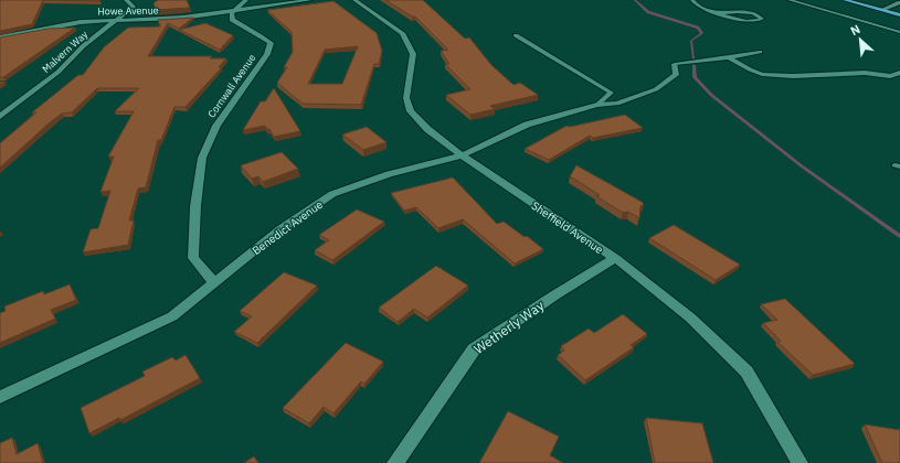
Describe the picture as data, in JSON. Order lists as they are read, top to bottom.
{
  "streets": {
    "street": [
      "Howe Avenue",
      "Malvern Way",
      "Cornwall Avenue",
      "Benedict Avenue",
      "Sheffield Avenue",
      "Wetherly Way"
    ]
  },
  "crossings": [
    ["Howe Avenue", "Malvern Way"],
    ["Howe Avenue", "Cornwall Avenue"],
    ["Cornwall Avenue", "Benedict Avenue"],
    ["Benedict Avenue", "Sheffield Avenue"],
    ["Sheffield Avenue", "Wetherly Way"]
  ],
  "north": "top left"
}
